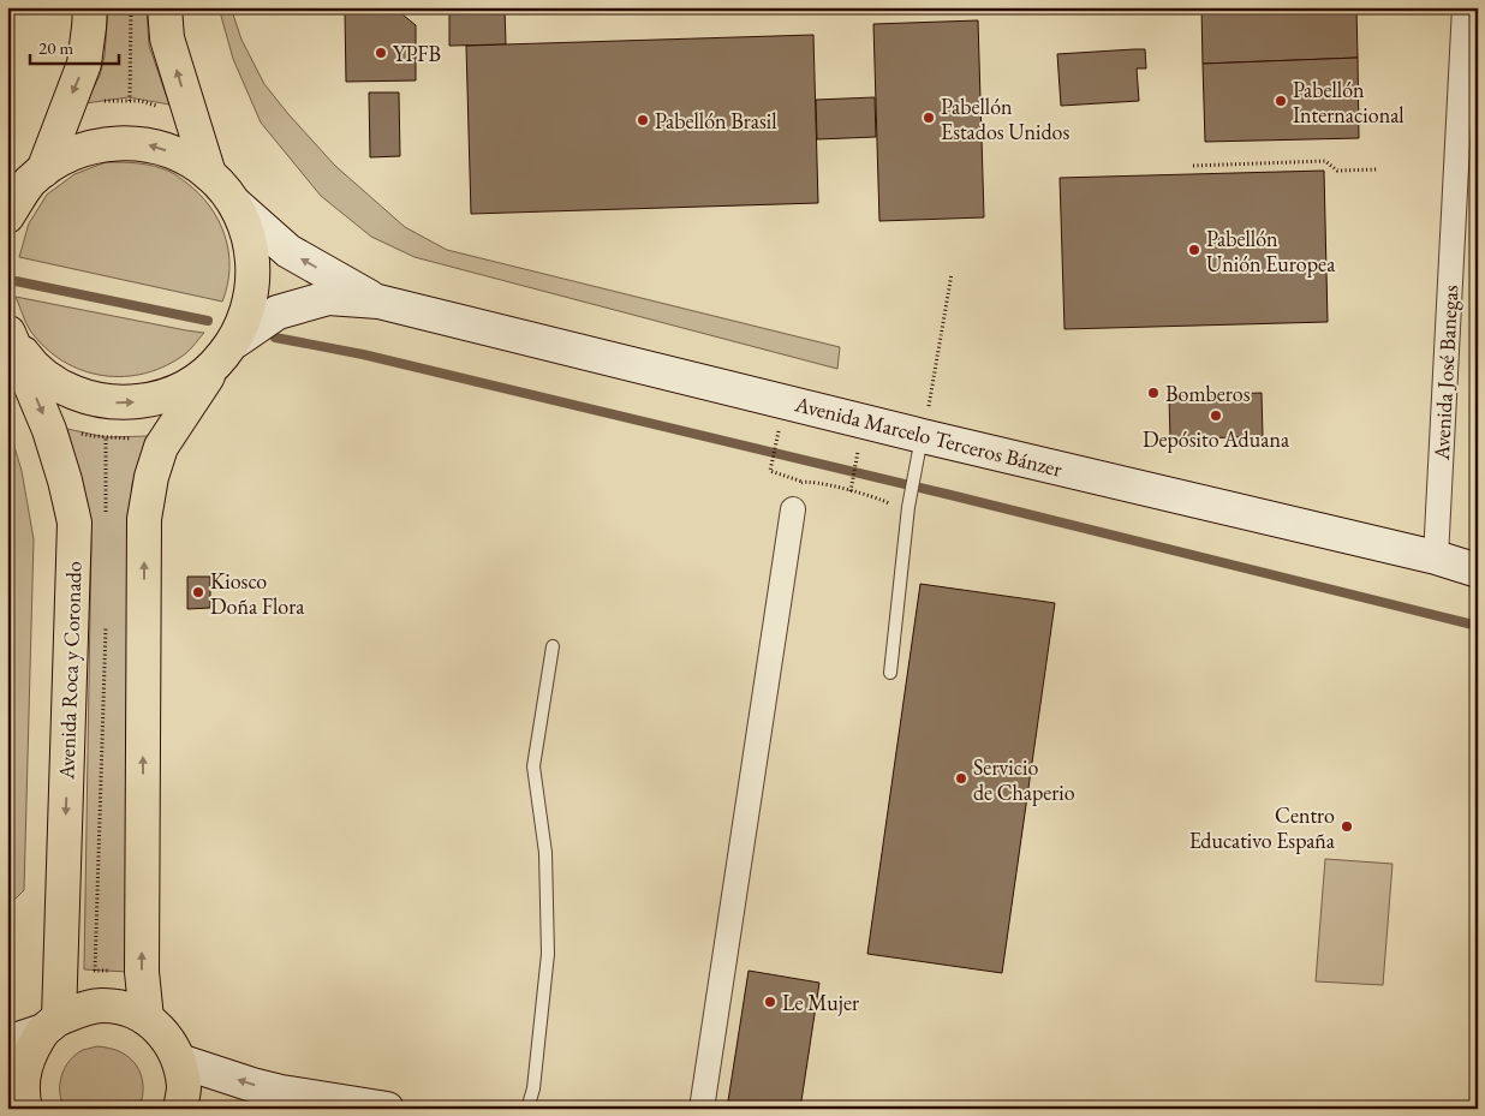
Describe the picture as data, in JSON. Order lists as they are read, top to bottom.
{
  "streets": {
    "main road": ["Avenida Roca y Coronado"],
    "street": ["Avenida José Banegas", "Avenida Marcelo Terceros Bánzer"]
  },
  "crossings": [
    ["Avenida José Banegas", "Avenida Marcelo Terceros Bánzer"]
  ],
  "places": [
    "YPFB",
    "Pabellón Internacional",
    "Pabellón Estados Unidos",
    "Pabellón Brasil",
    "Pabellón Unión Europea",
    "Bomberos",
    "Depósito Aduana",
    "Kiosco Doña Flora",
    "Servicio de Chaperio",
    "Centro Educativo España",
    "Le Mujer"
  ],
  "scale_bar": "20 m"
}
